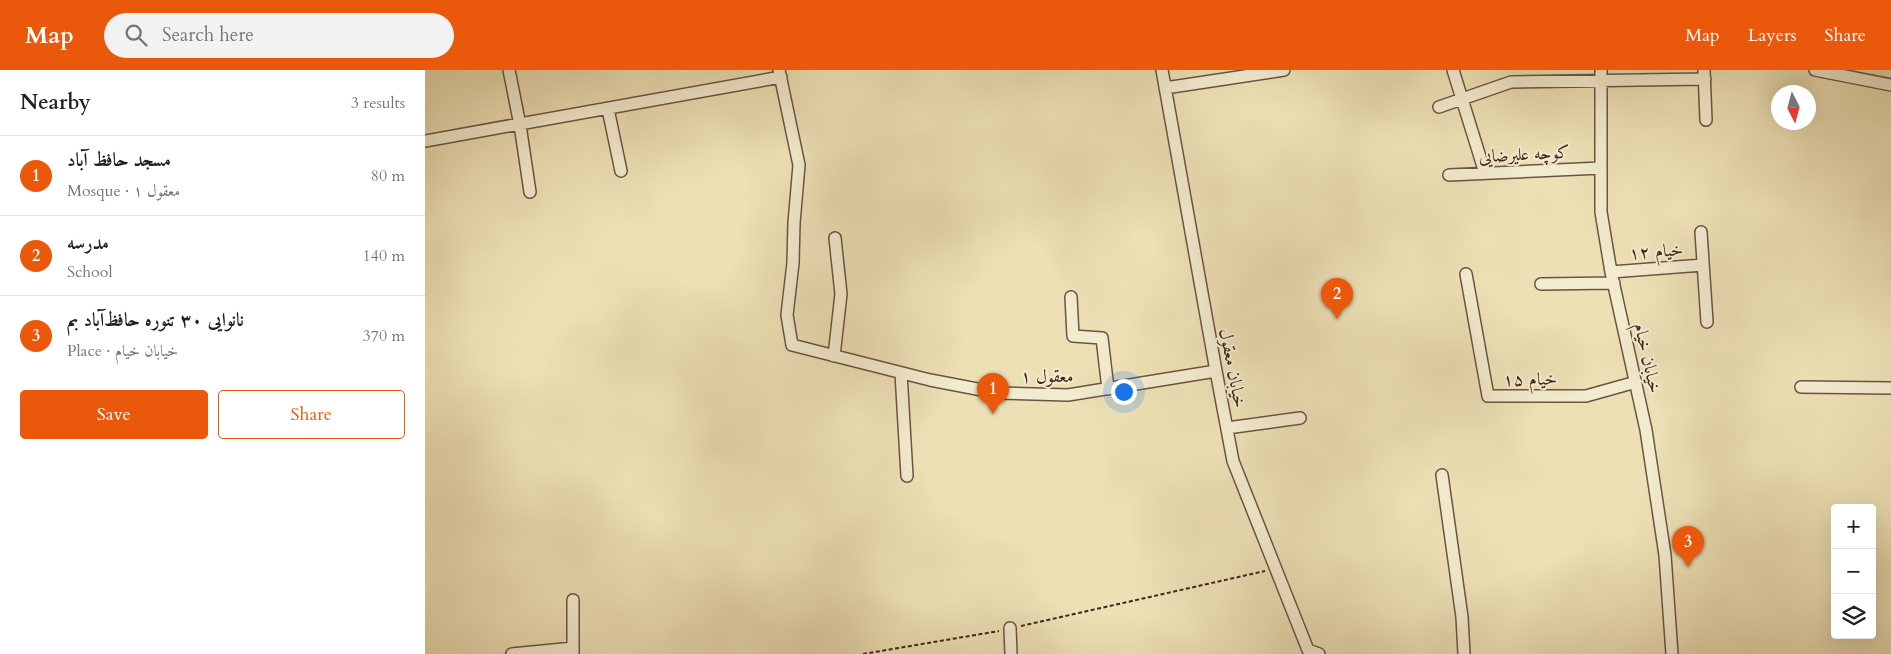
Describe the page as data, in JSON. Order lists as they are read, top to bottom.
{
  "streets": {
    "street": [
      "کوچه علیرضایی",
      "خیام ۱۲",
      "خیابان خیام",
      "خیابان معقول",
      "معقول ۱",
      "خیام ۱۵"
    ]
  },
  "crossings": [
    ["کوچه علیرضایی", "خیابان خیام"],
    ["خیام ۱۲", "خیابان خیام"],
    ["خیابان خیام", "خیام ۱۵"],
    ["خیابان معقول", "معقول ۱"]
  ],
  "north": "bottom",
  "page": {
    "header": "Map",
    "search": "Search here",
    "nav": ["Map", "Layers", "Share"],
    "heading": ["Nearby", "3 results"],
    "list": [
      {
        "mark": "1",
        "name": "مسجد حافظ آباد",
        "note": "Mosque · معقول ۱",
        "value": "80 m"
      },
      {
        "mark": "2",
        "name": "مدرسه",
        "note": "School",
        "value": "140 m"
      },
      {
        "mark": "3",
        "name": "نانوایی ۳۰ تنوره حافظ‌آباد بم",
        "note": "Place · خیابان خیام",
        "value": "370 m"
      }
    ],
    "pins": ["2", "1", "3"],
    "buttons": ["Save", "Share"],
    "map_buttons": ["+", "−"]
  }
}
